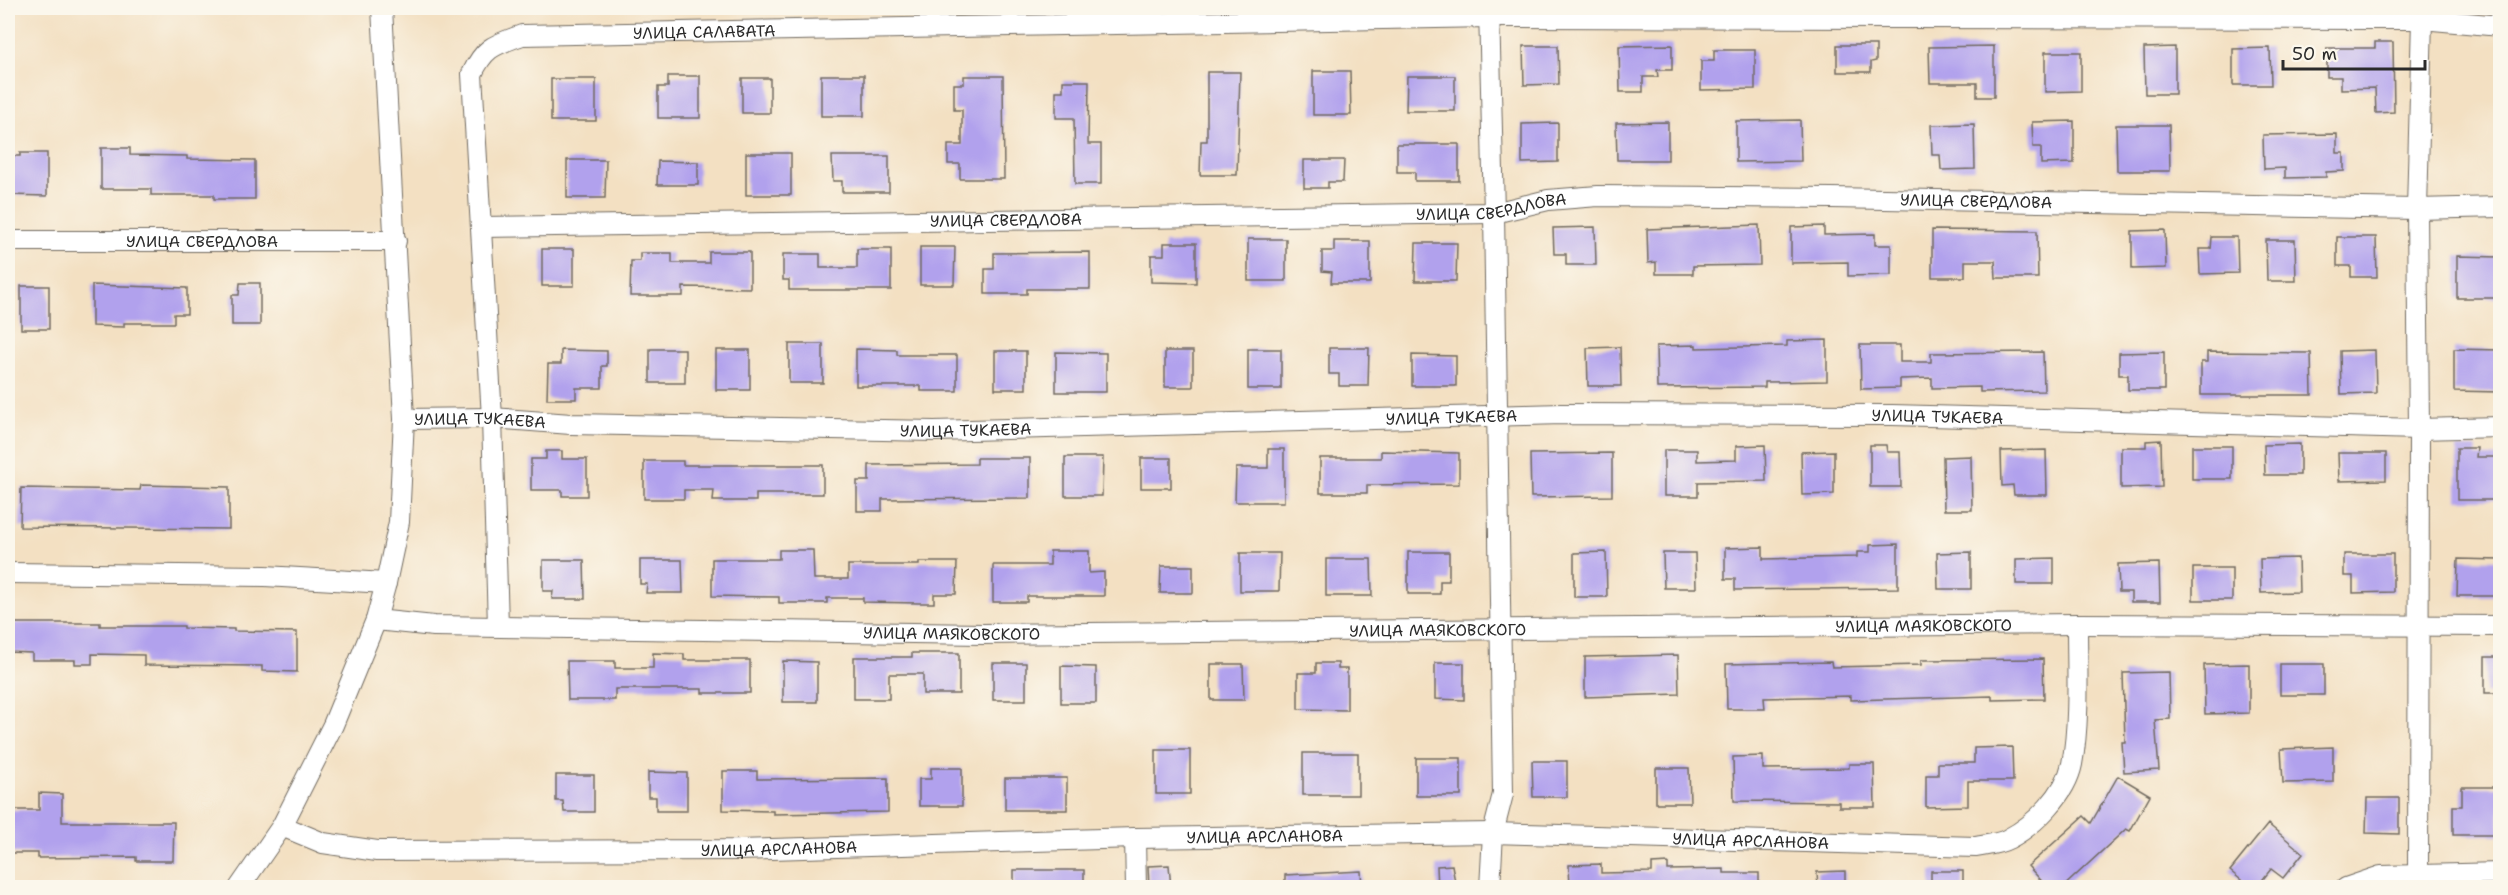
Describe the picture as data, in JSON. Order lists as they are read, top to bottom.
{
  "streets": {
    "street": [
      "УЛИЦА САЛАВАТА",
      "УЛИЦА СВЕРДЛОВА",
      "УЛИЦА ТУКАЕВА",
      "УЛИЦА МАЯКОВСКОГО",
      "УЛИЦА АРСЛАНОВА"
    ]
  },
  "crossings": [
    ["УЛИЦА САЛАВАТА", "УЛИЦА СВЕРДЛОВА"],
    ["УЛИЦА МАЯКОВСКОГО", "УЛИЦА АРСЛАНОВА"]
  ],
  "scale_bar": "50 m"
}
